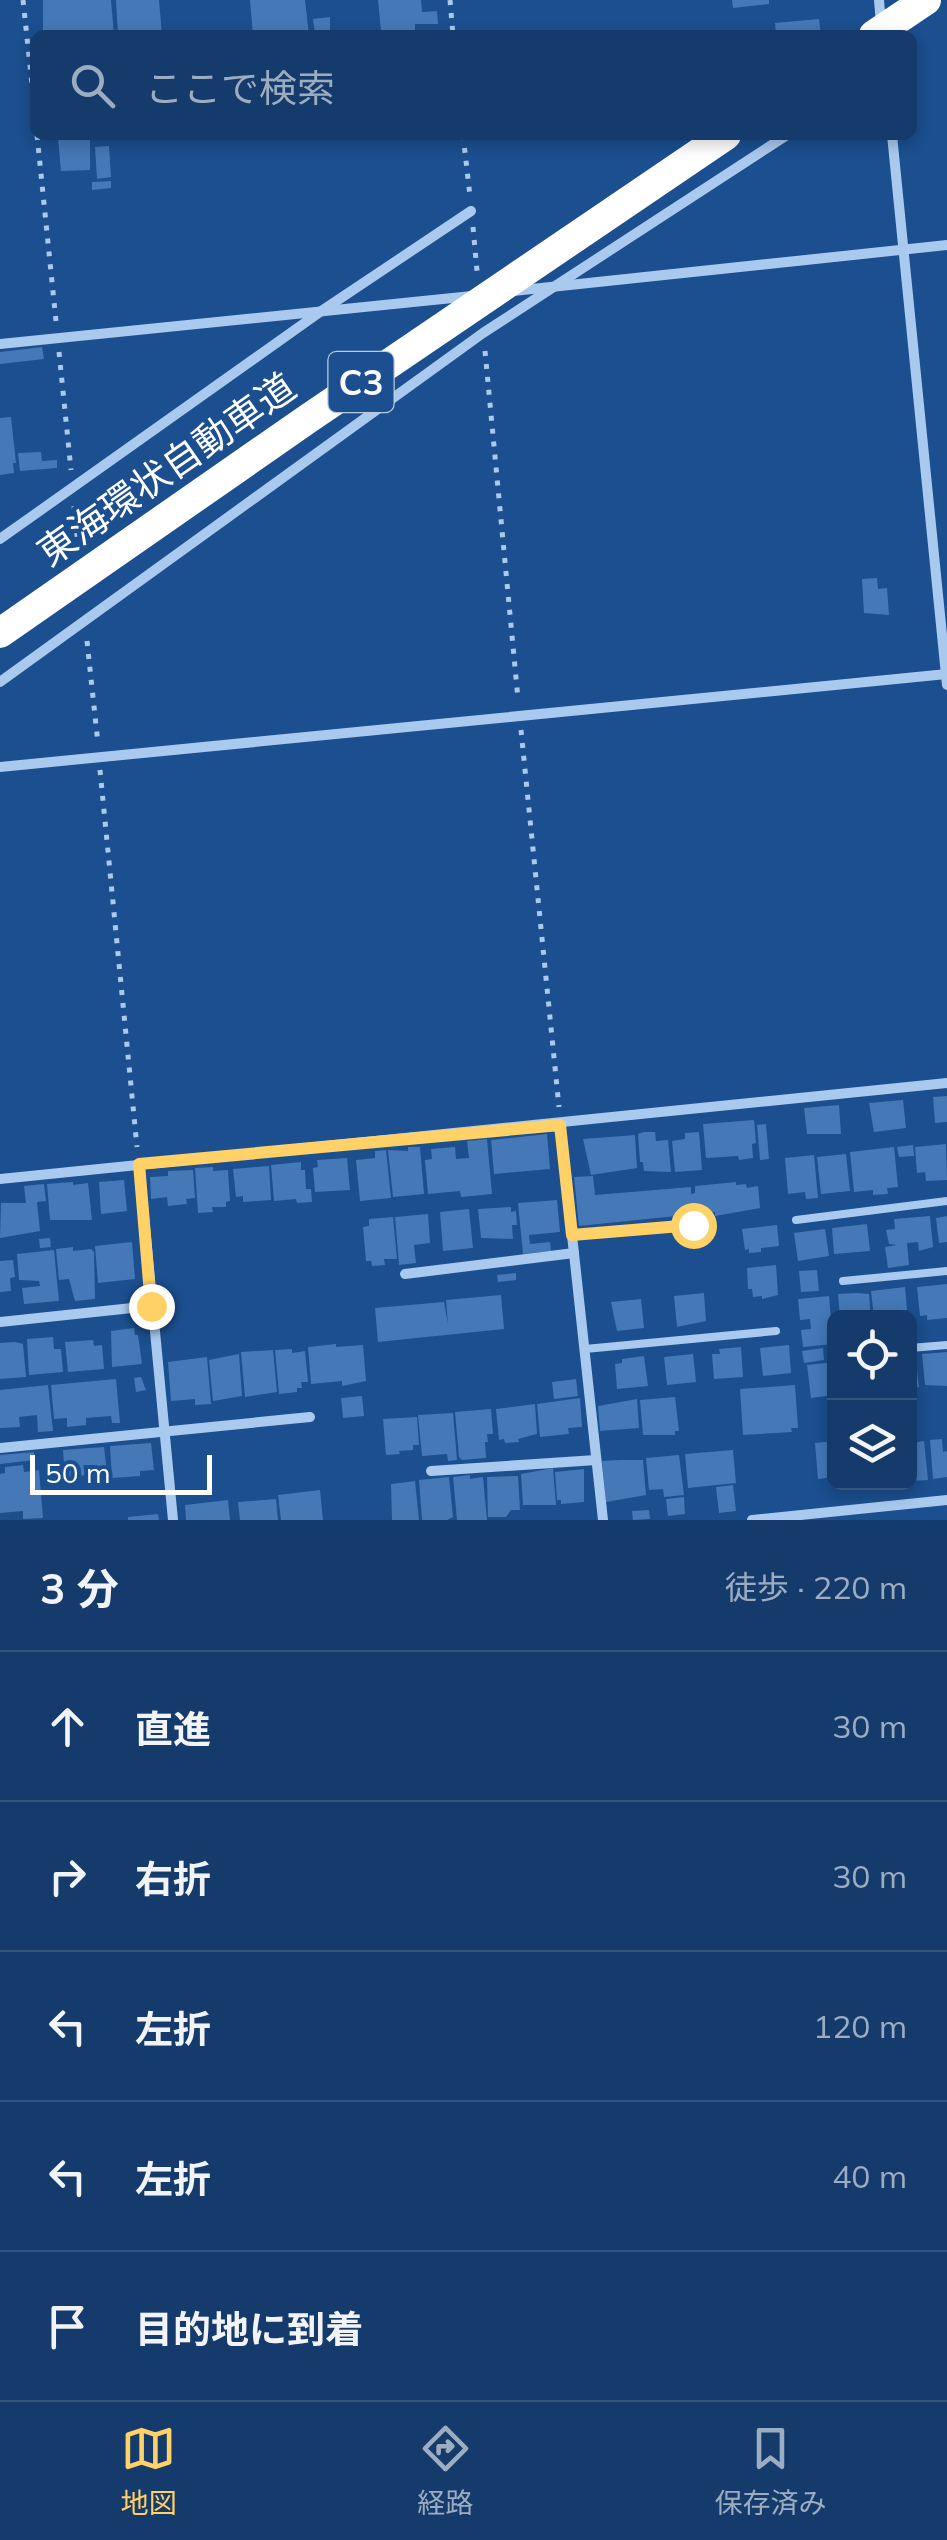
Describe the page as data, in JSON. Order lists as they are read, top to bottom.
{
  "streets": {
    "highway": ["C3", "東海環状自動車道"]
  },
  "scale_bar": "50 m",
  "page": {
    "search": "ここで検索",
    "scale": "50 m",
    "heading": ["3 分", "徒歩 · 220 m"],
    "list": [
      ["直進", "30 m"],
      ["右折", "30 m"],
      ["左折", "120 m"],
      ["左折", "40 m"],
      "目的地に到着"
    ],
    "nav": ["地図", "経路", "保存済み"]
  }
}
